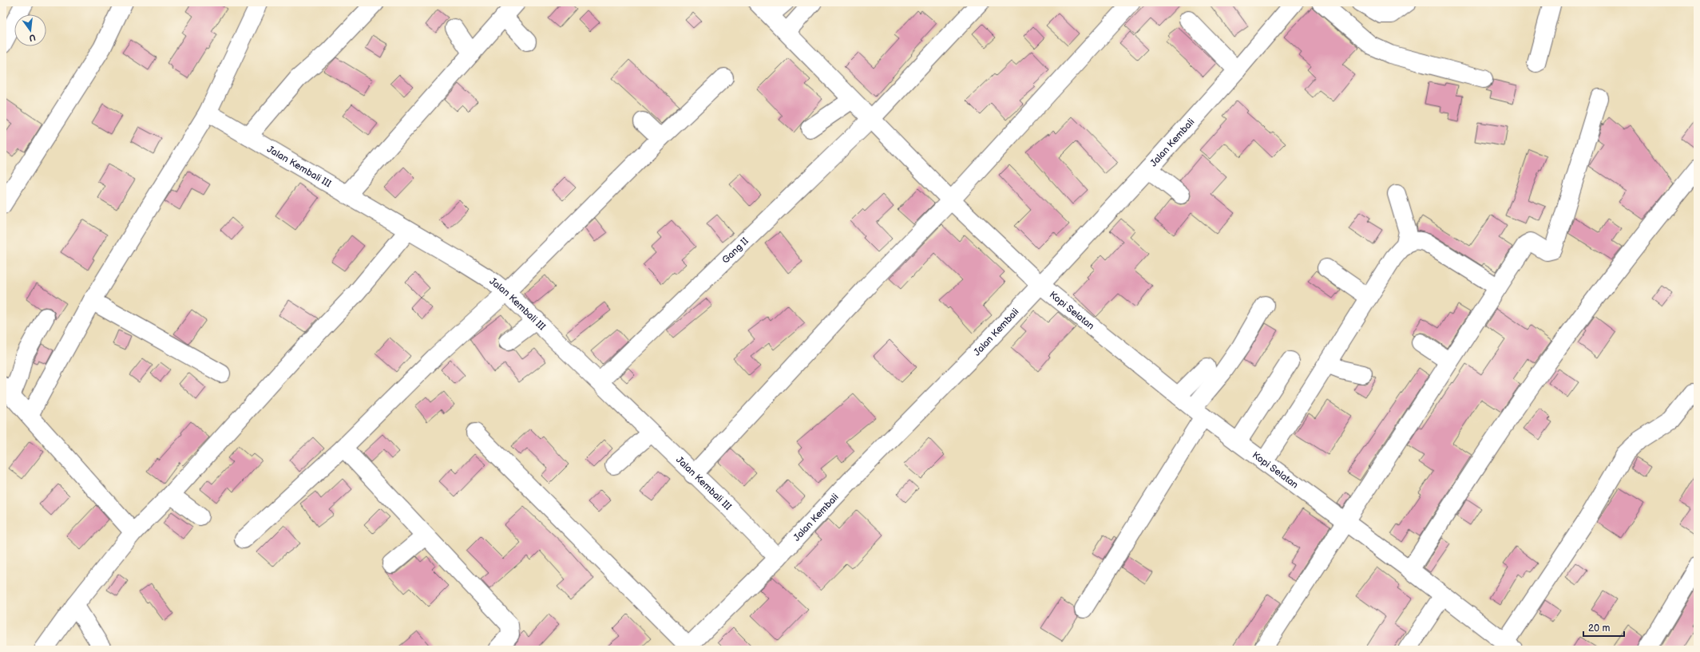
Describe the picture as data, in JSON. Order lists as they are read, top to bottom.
{
  "streets": {
    "street": [
      "Jalan Kembali",
      "Jalan Kembali III",
      "Gang II",
      "Kopi Selatan"
    ]
  },
  "crossings": [
    ["Jalan Kembali", "Jalan Kembali III"],
    ["Jalan Kembali", "Kopi Selatan"],
    ["Jalan Kembali III", "Gang II"],
    ["Gang II", "Kopi Selatan"]
  ],
  "scale_bar": "20 m",
  "north": "bottom"
}
